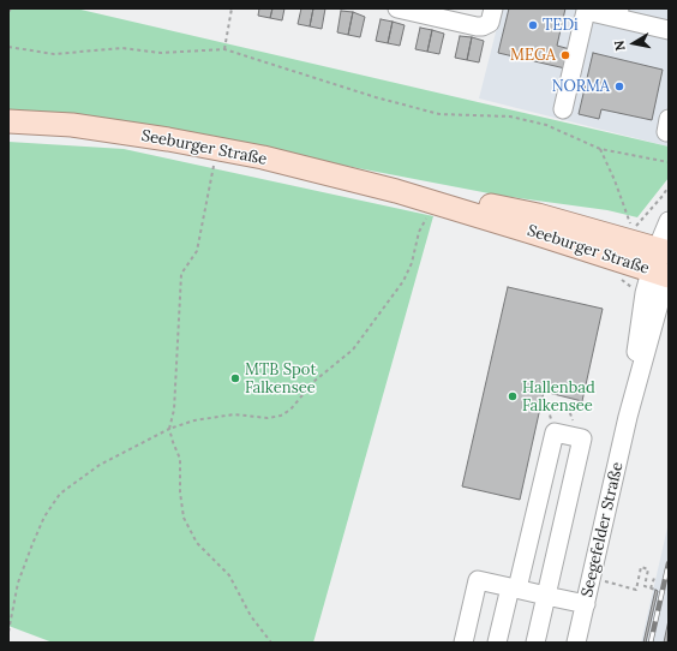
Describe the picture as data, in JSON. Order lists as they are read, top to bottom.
{
  "streets": {
    "main road": ["Seeburger Straße"],
    "street": ["Seegefelder Straße"]
  },
  "crossings": [
    ["Seeburger Straße", "Seegefelder Straße"]
  ],
  "places": [
    "TEDi",
    "MEGA",
    "NORMA",
    "MTB Spot Falkensee",
    "Hallenbad Falkensee"
  ],
  "north": "left"
}
